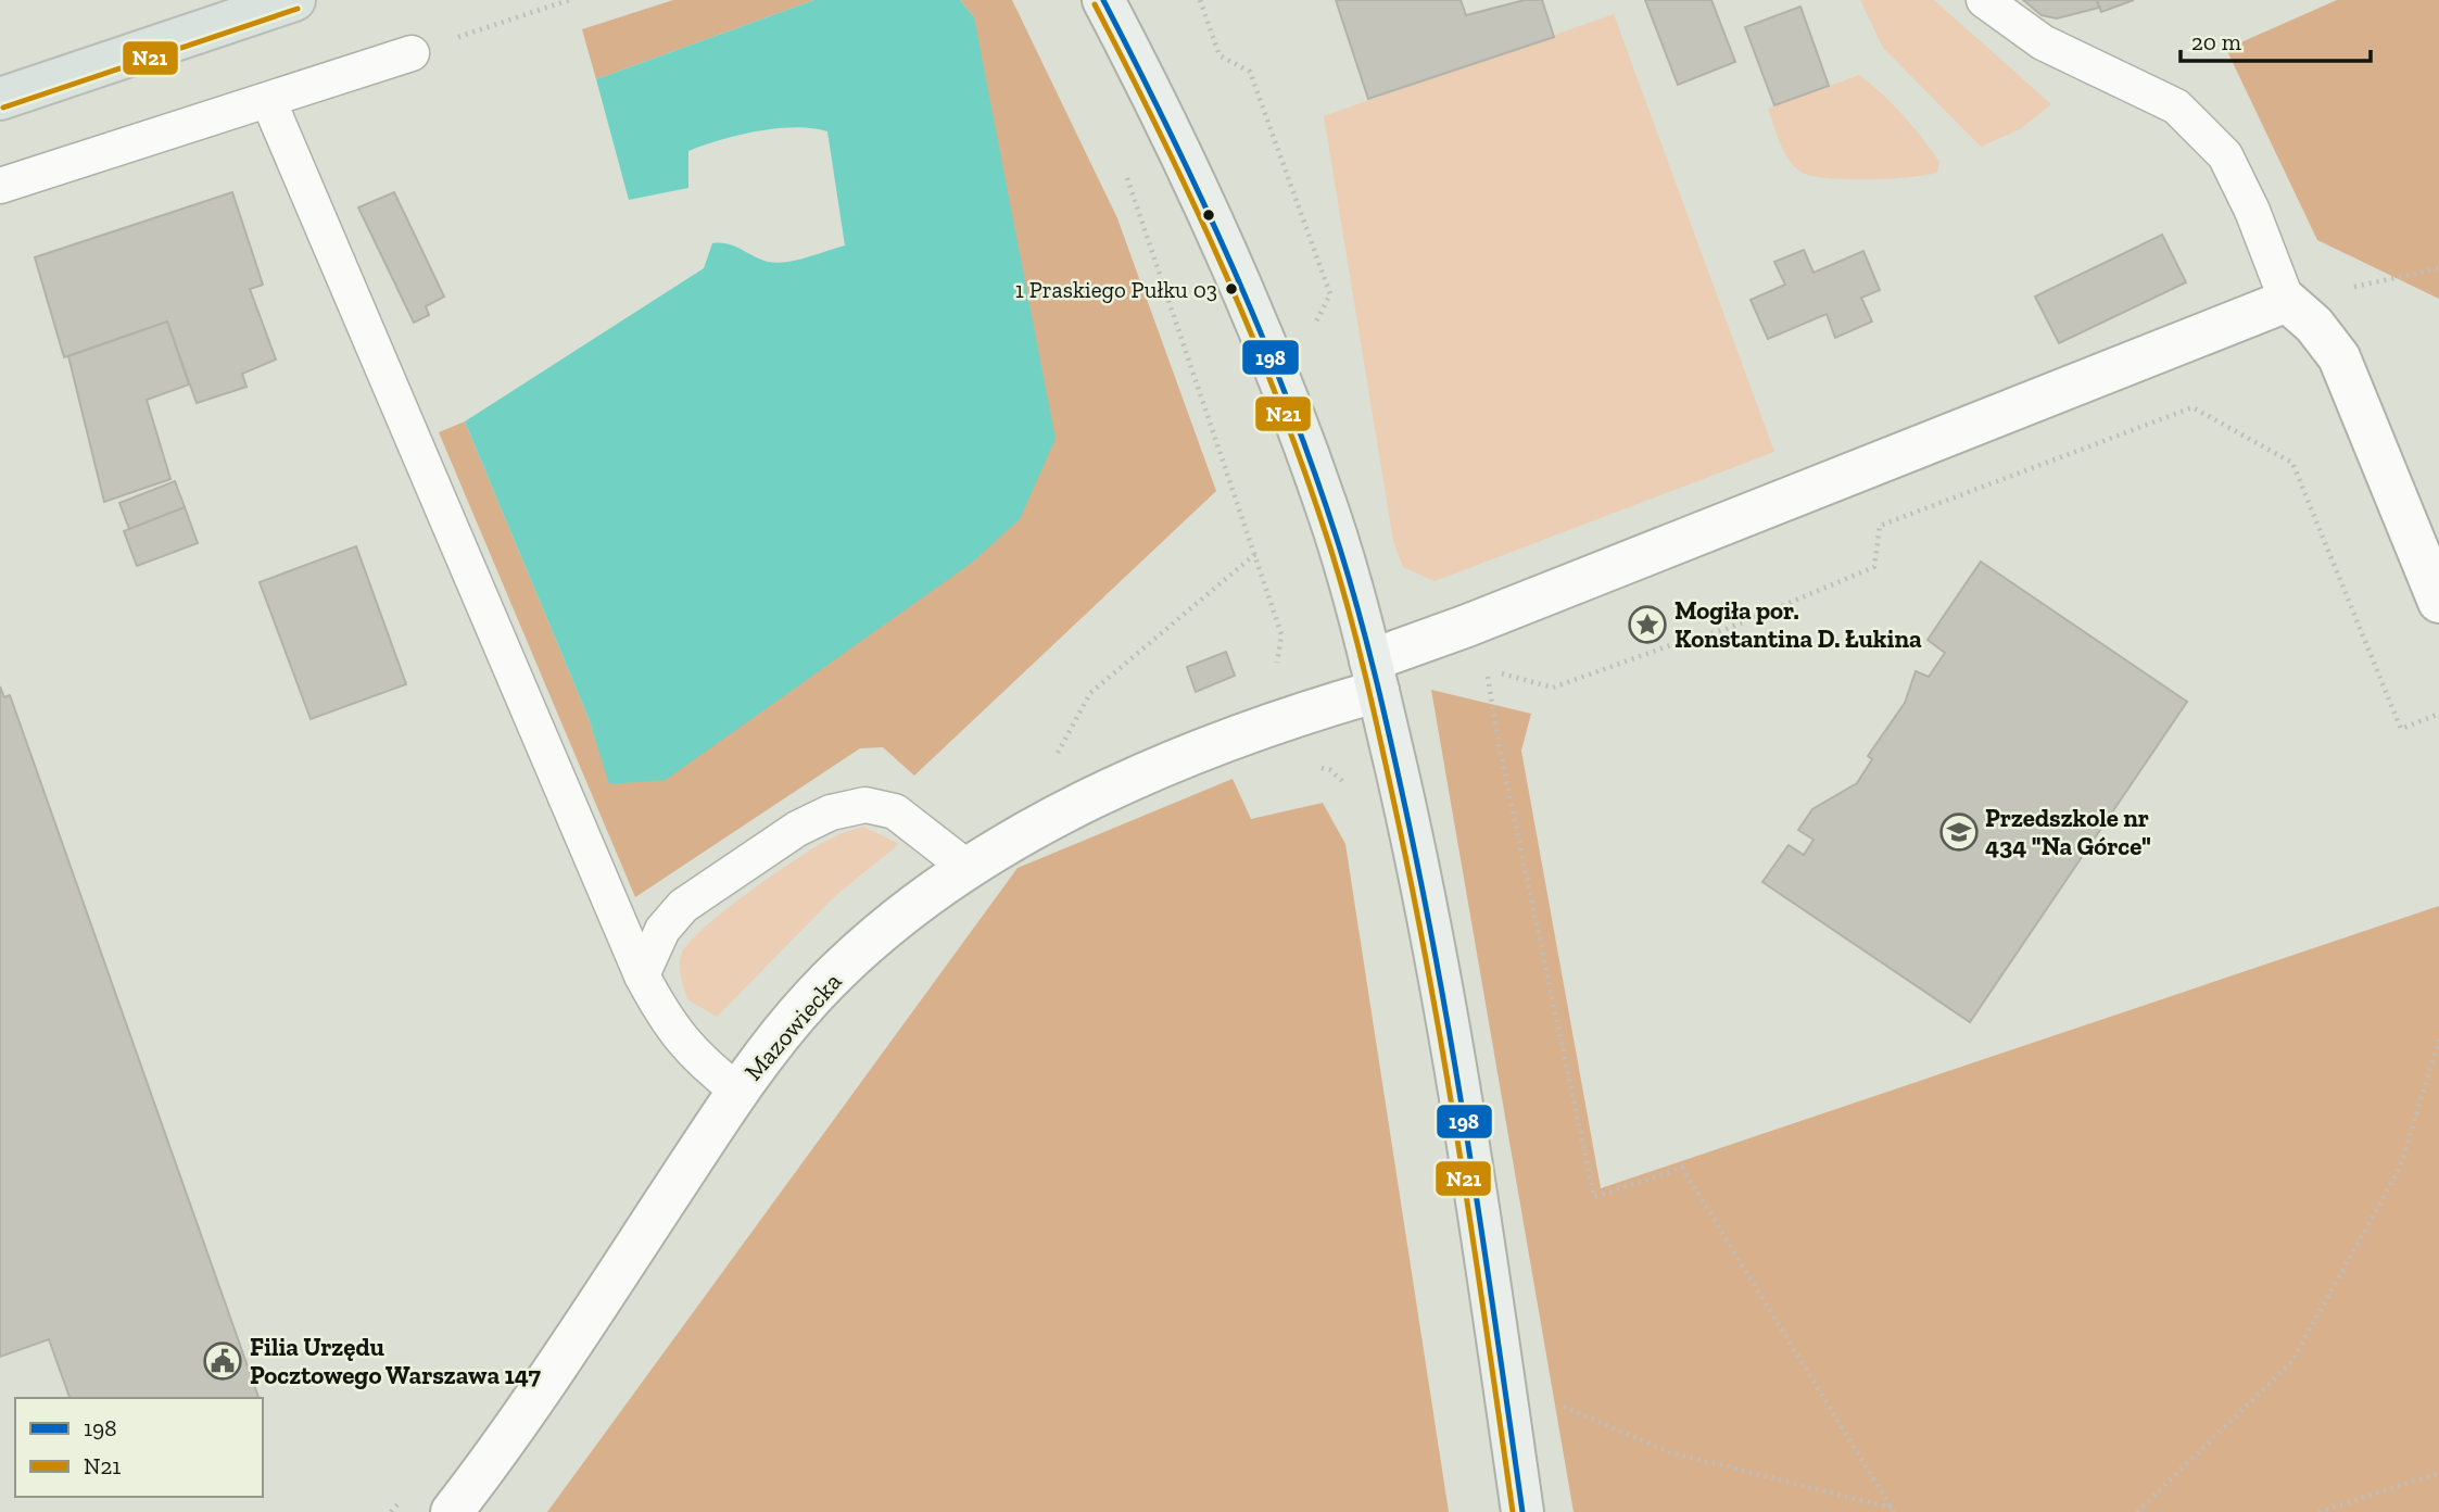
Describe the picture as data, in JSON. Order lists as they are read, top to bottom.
{
  "streets": {
    "street": ["Mazowiecka"]
  },
  "places": {
    "other": ["1 Praskiego Pułku 03"],
    "place": ["Mogiła por. Konstantina D. Łukina"],
    "school or university": ["Przedszkole nr 434 \"Na Górce\""],
    "public building": ["Filia Urzędu Pocztowego Warszawa 147"]
  },
  "lines": ["transit line 198", "transit line N21"],
  "legend": ["198", "N21"],
  "scale_bar": "20 m"
}
